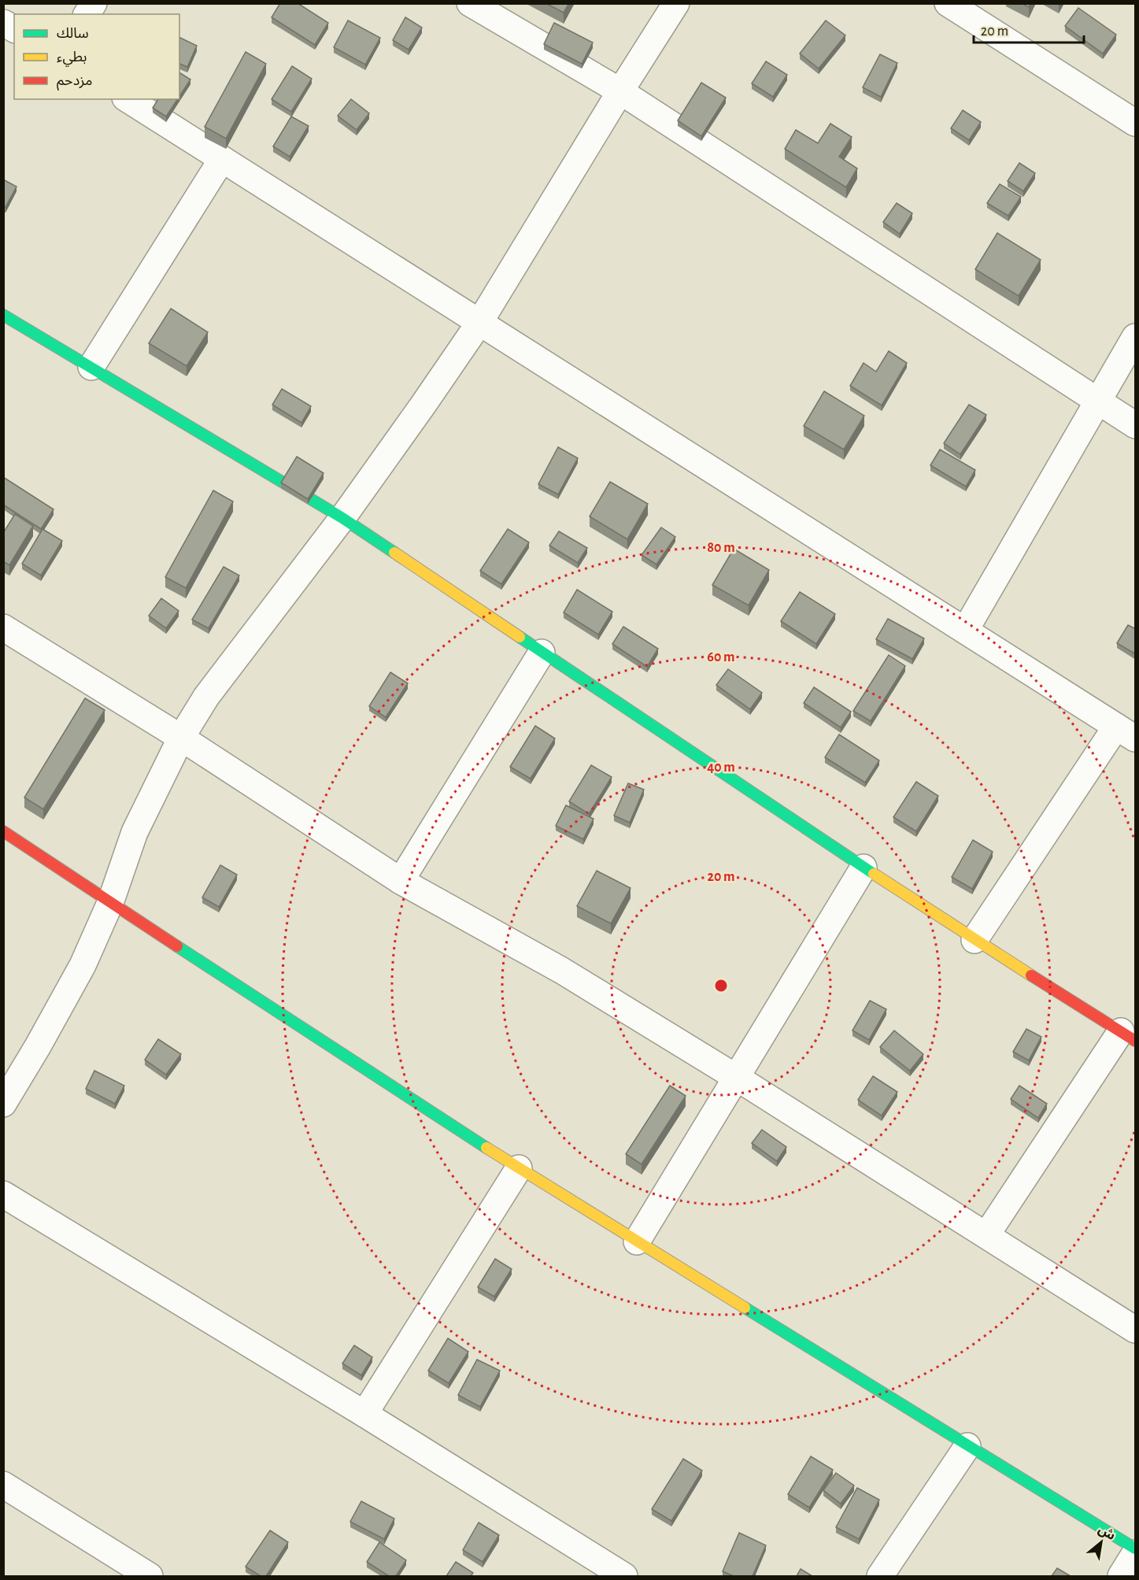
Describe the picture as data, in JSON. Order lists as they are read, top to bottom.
{
  "legend": ["سالك", "بطيء", "مزدحم"],
  "scale_bar": "20 m",
  "north": "top right",
  "rings": [
    "80 m",
    "60 m",
    "40 m",
    "20 m"
  ]
}
